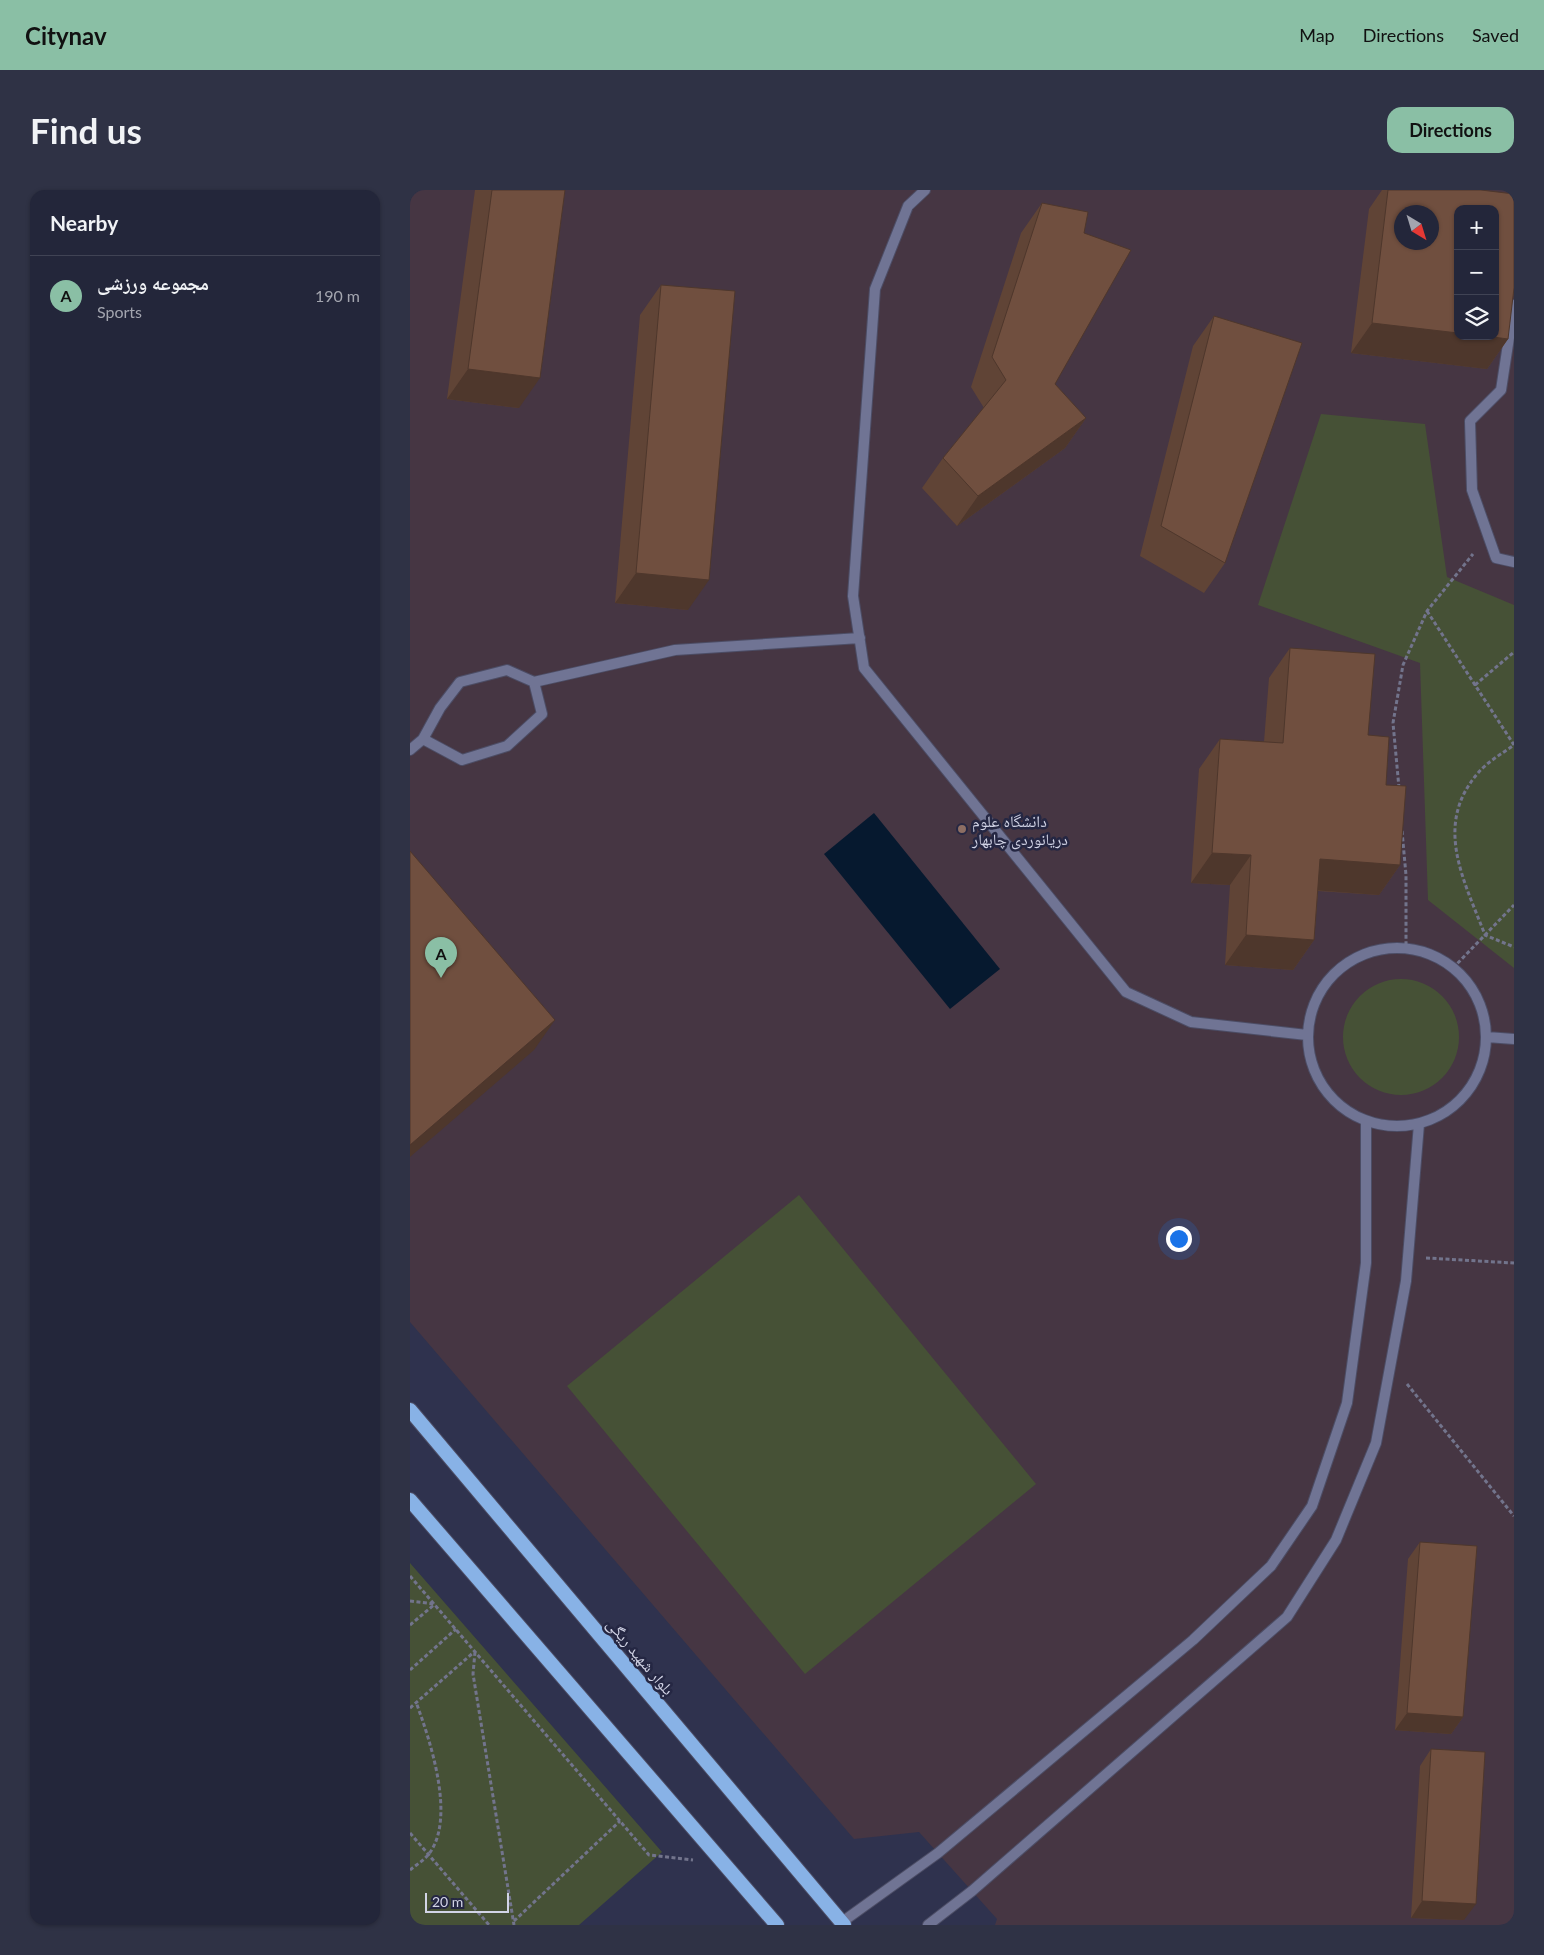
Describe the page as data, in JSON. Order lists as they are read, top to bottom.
{
  "streets": {
    "highway": ["بلوار شهید ریگی"]
  },
  "places": ["دانشگاه علوم دریانوردی چابهار"],
  "scale_bar": "20 m",
  "north": "bottom right",
  "page": {
    "header": "Citynav",
    "nav": ["Map", "Directions", "Saved"],
    "buttons": "Directions",
    "title": "Find us",
    "heading": "Nearby",
    "map_buttons": ["+", "−"],
    "list": [
      {
        "mark": "A",
        "name": "مجموعه ورزشی",
        "note": "Sports",
        "value": "190 m"
      }
    ],
    "pins": "A",
    "scale": "20 m"
  }
}
